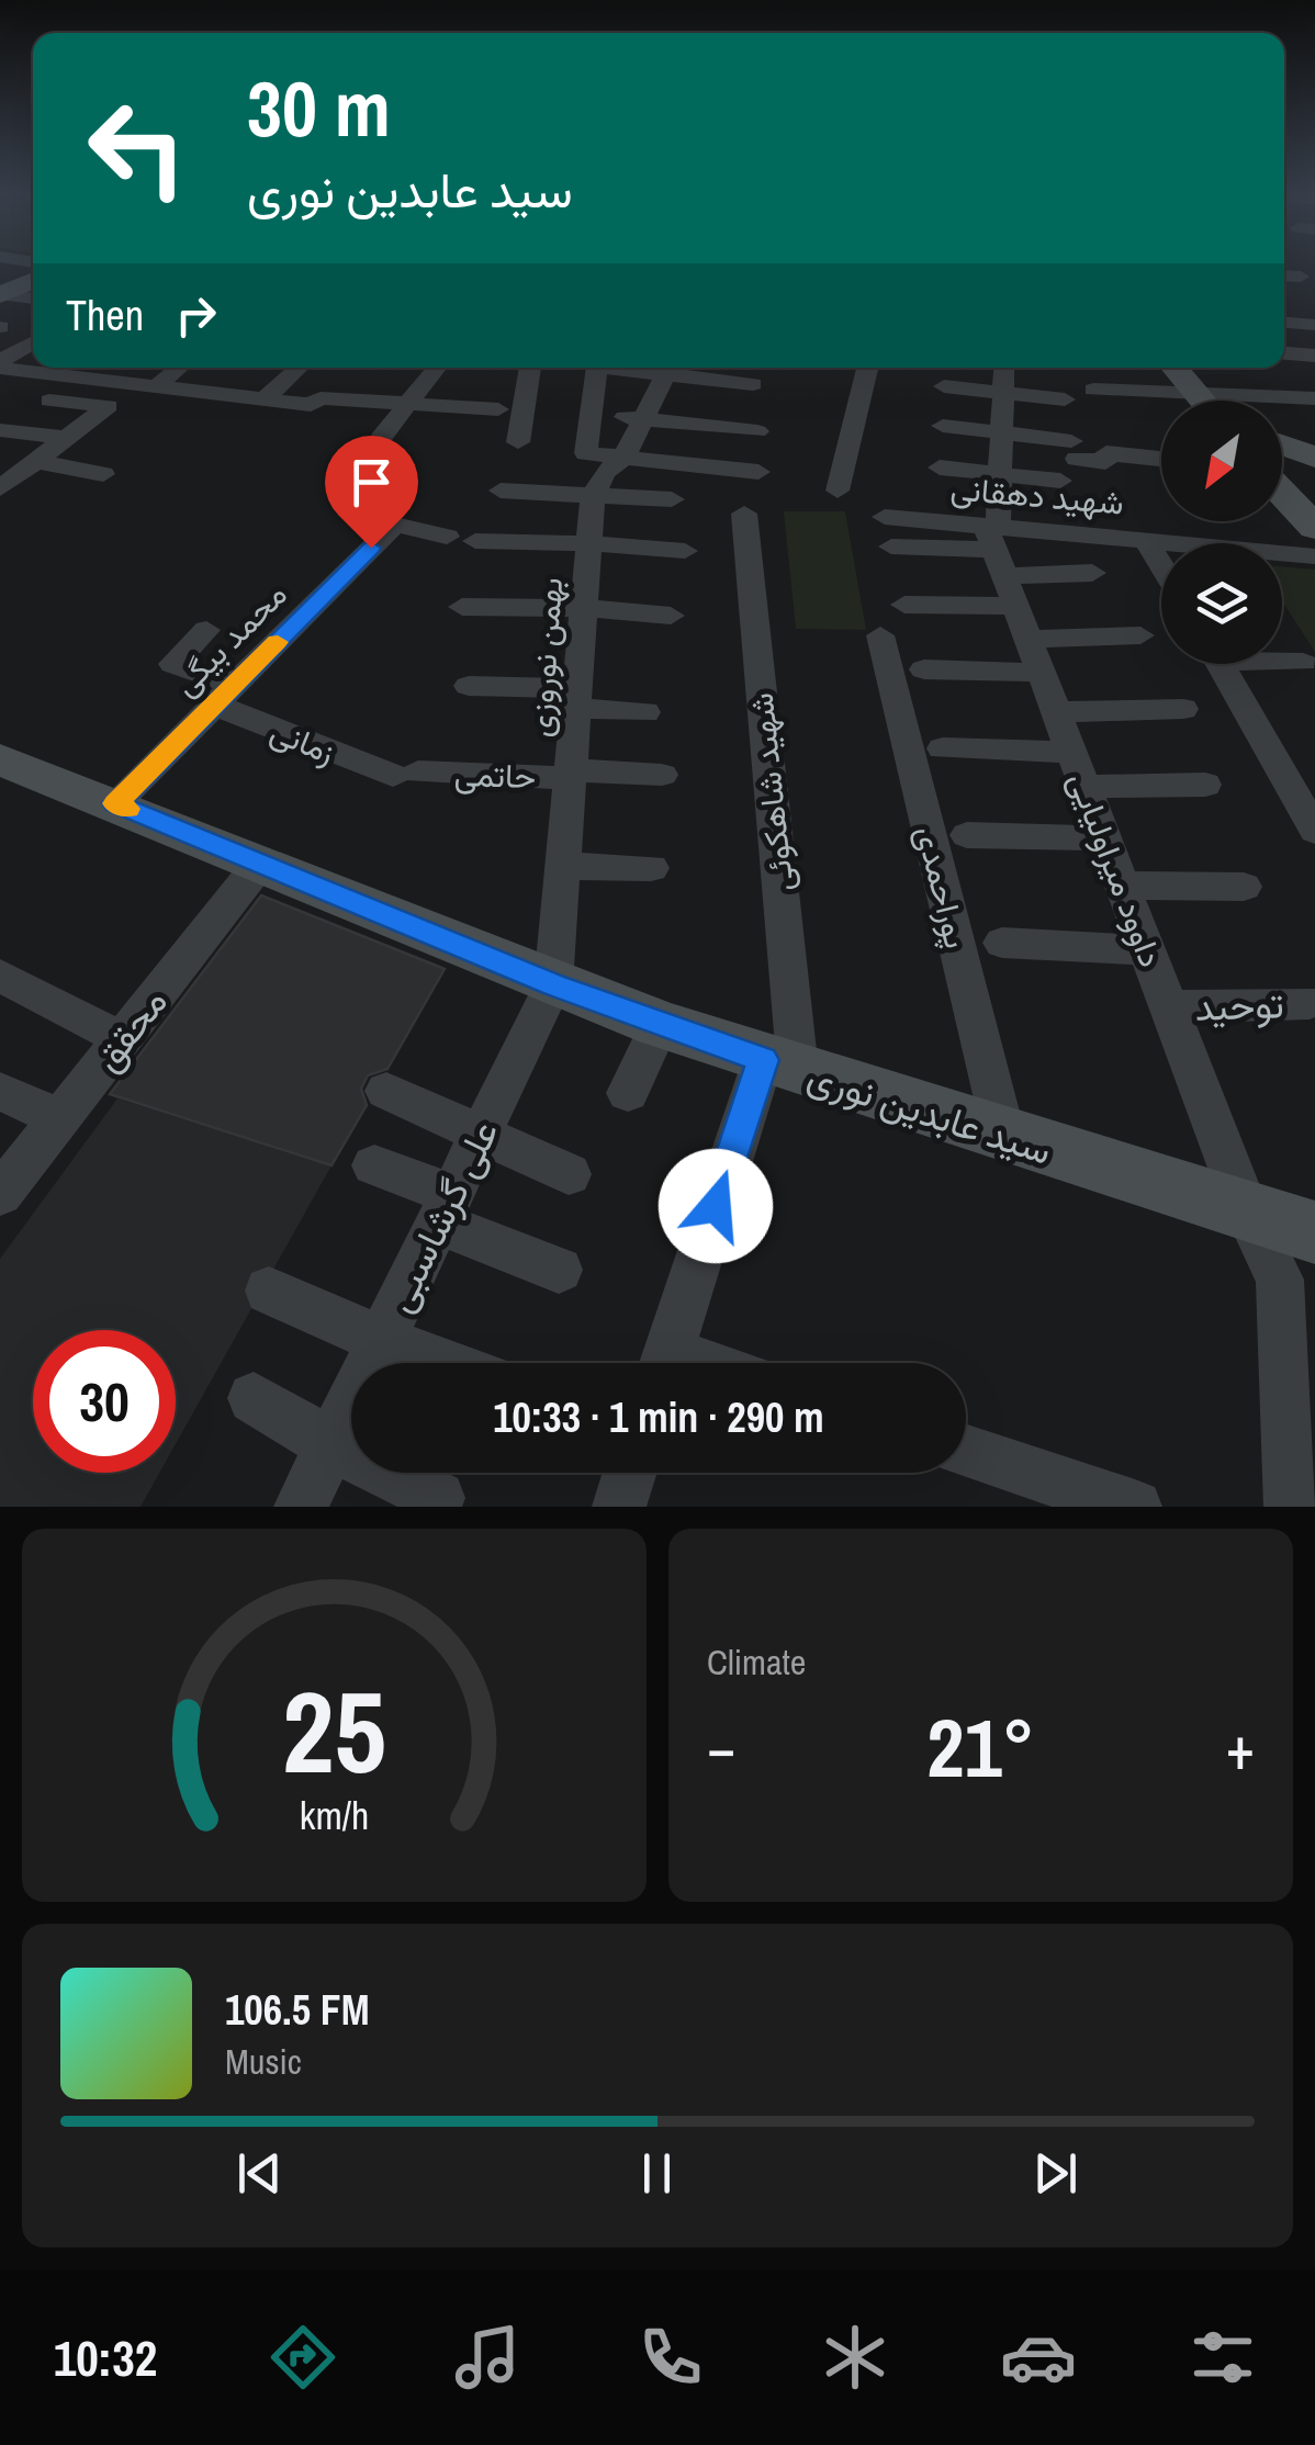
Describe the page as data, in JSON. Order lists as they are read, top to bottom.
{
  "streets": {
    "main road": ["سید عابدین نوری"],
    "street": [
      "شهید دهقانی",
      "محمد بیگی",
      "بهمن نوروزی",
      "زمانی",
      "حاتمی",
      "شهید شاهکوئی",
      "داوود میراولیایی",
      "پوراحمدی",
      "توحید",
      "محقق",
      "علی گرشاسبی"
    ]
  },
  "crossings": [
    ["شهید دهقانی", "داوود میراولیایی"],
    ["محمد بیگی", "زمانی"],
    ["محمد بیگی", "سید عابدین نوری"],
    ["بهمن نوروزی", "حاتمی"],
    ["بهمن نوروزی", "سید عابدین نوری"],
    ["بهمن نوروزی", "علی گرشاسبی"],
    ["زمانی", "حاتمی"],
    ["شهید شاهکوئی", "سید عابدین نوری"],
    ["داوود میراولیایی", "توحید"],
    ["داوود میراولیایی", "سید عابدین نوری"],
    ["پوراحمدی", "سید عابدین نوری"],
    ["محقق", "سید عابدین نوری"],
    ["سید عابدین نوری", "علی گرشاسبی"]
  ],
  "north": "bottom left",
  "page": {
    "turn": ["30 m", "سید عابدین نوری"],
    "then": "Then",
    "limit": "30",
    "trip": "10:33 · 1 min · 290 m",
    "tile": "Climate",
    "heat": ["−", "21°", "+"],
    "song": ["106.5 FM", "Music"],
    "tabs": "10:32",
    "gauge": ["25", "km/h"]
  }
}
